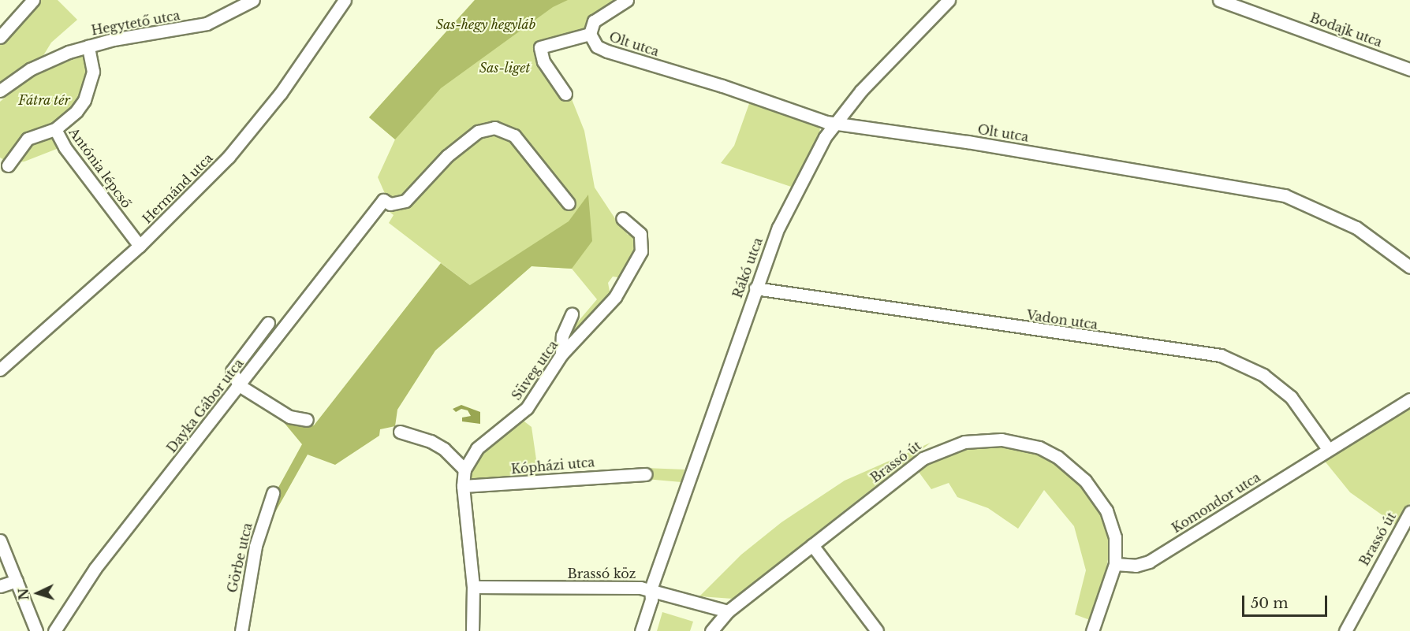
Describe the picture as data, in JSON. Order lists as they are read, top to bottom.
{
  "streets": {
    "street": [
      "Hegytető utca",
      "Bodajk utca",
      "Olt utca",
      "Antónia lépcső",
      "Hermánd utca",
      "Rákó utca",
      "Vadon utca",
      "Süveg utca",
      "Dayka Gábor utca",
      "Brassó út",
      "Kópházi utca",
      "Komondor utca",
      "Görbe utca",
      "Brassó köz"
    ]
  },
  "crossings": [
    ["Olt utca", "Rákó utca"],
    ["Antónia lépcső", "Hermánd utca"],
    ["Rákó utca", "Vadon utca"],
    ["Rákó utca", "Brassó köz"],
    ["Vadon utca", "Komondor utca"],
    ["Süveg utca", "Kópházi utca"],
    ["Süveg utca", "Brassó köz"],
    ["Brassó út", "Komondor utca"],
    ["Brassó út", "Brassó köz"]
  ],
  "parks": ["Sas-hegy hegyláb", "Sas-liget", "Fátra tér"],
  "scale_bar": "50 m",
  "north": "left"
}
